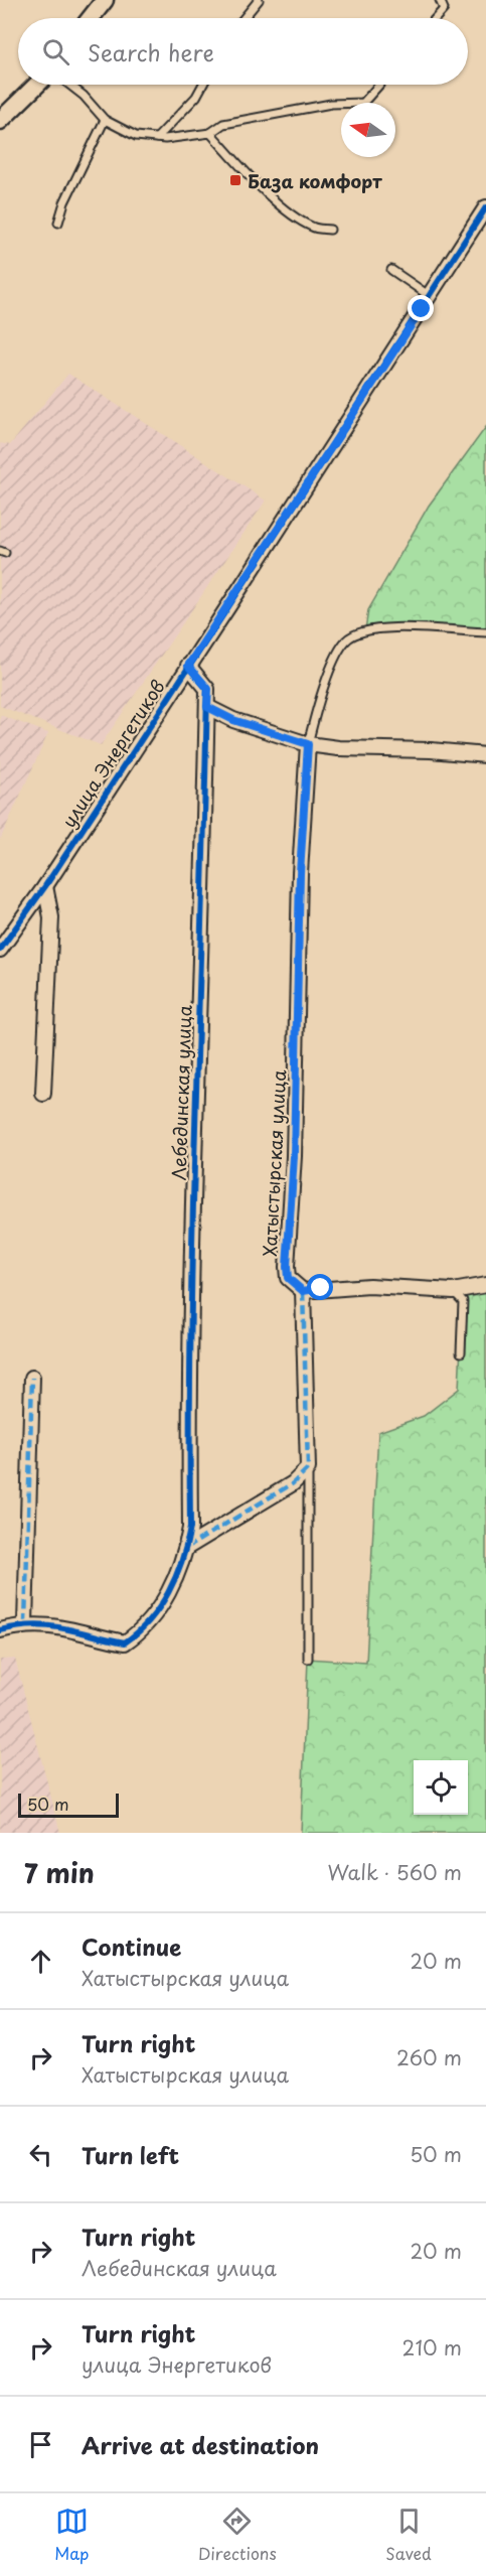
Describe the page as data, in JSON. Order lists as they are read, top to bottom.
{
  "streets": {
    "street": ["улица Энергетиков", "Лебединская улица", "Хатыстырская улица"]
  },
  "crossings": [
    ["улица Энергетиков", "Лебединская улица"]
  ],
  "places": {
    "transit": ["База комфорт"]
  },
  "scale_bar": "50 m",
  "north": "left",
  "page": {
    "search": "Search here",
    "scale": "50 m",
    "heading": ["7 min", "Walk · 560 m"],
    "list": [
      ["Continue", "Хатыстырская улица", "20 m"],
      ["Turn right", "Хатыстырская улица", "260 m"],
      ["Turn left", "50 m"],
      ["Turn right", "Лебединская улица", "20 m"],
      ["Turn right", "улица Энергетиков", "210 m"],
      "Arrive at destination"
    ],
    "nav": ["Map", "Directions", "Saved"]
  }
}
